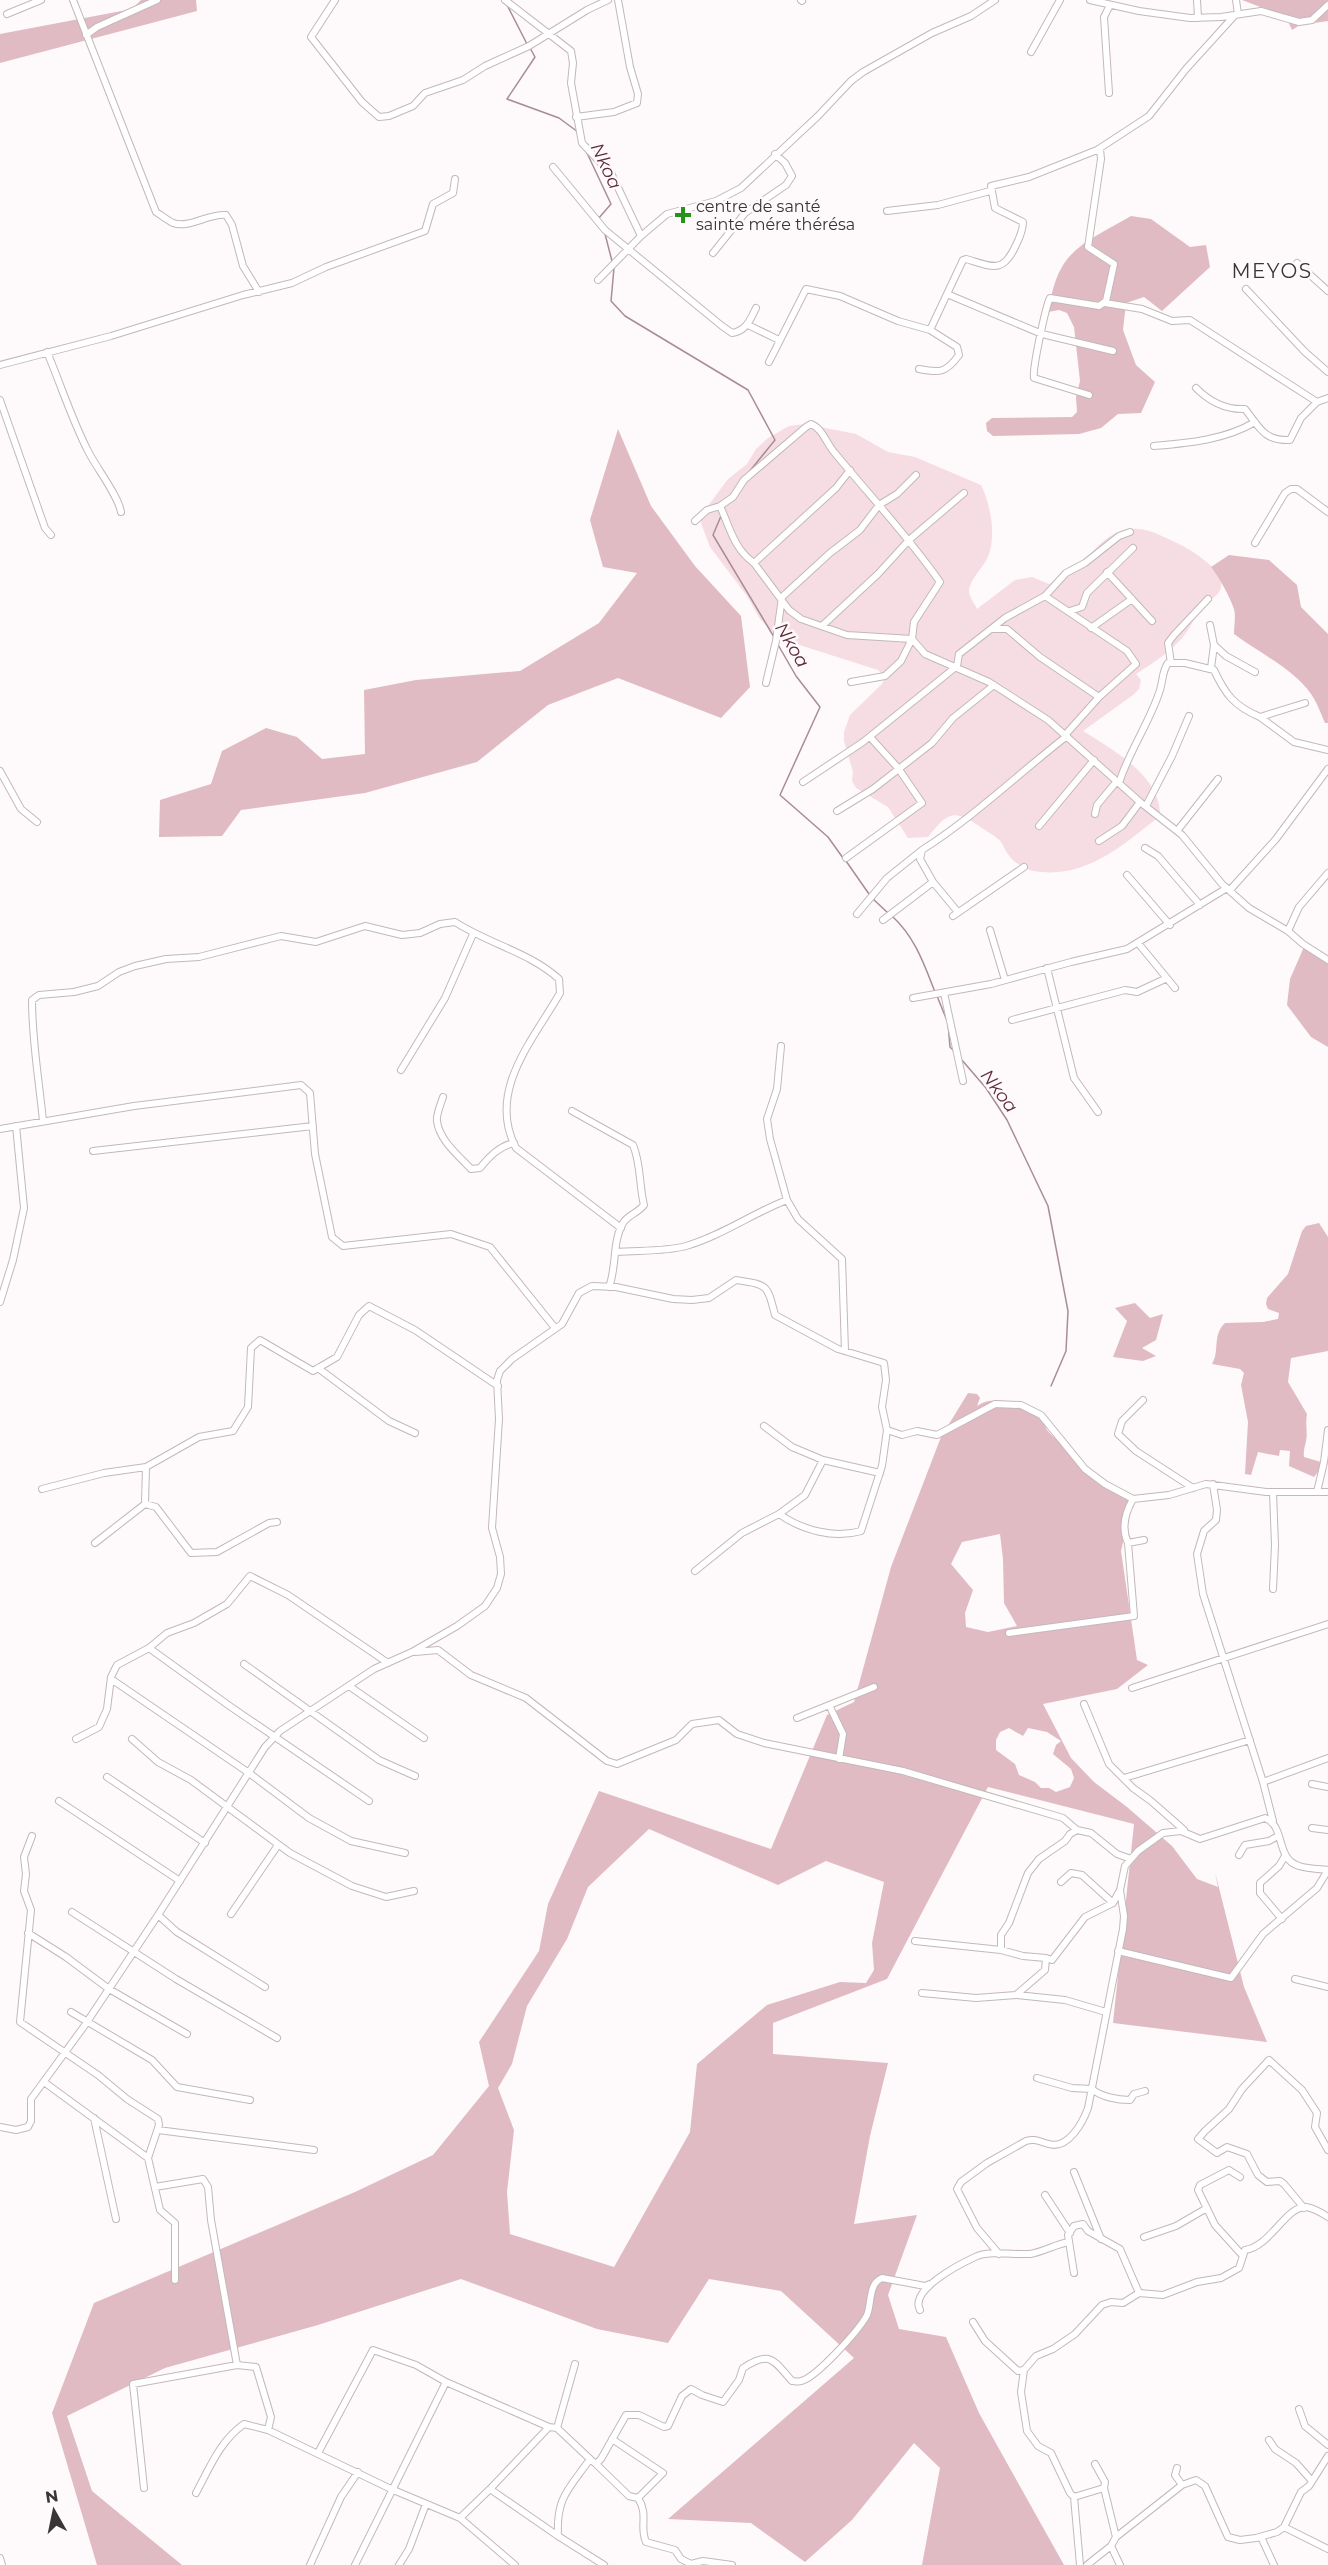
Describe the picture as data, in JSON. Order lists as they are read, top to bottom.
{
  "districts": ["MEYOS"],
  "water": ["Nkoa"],
  "places": {
    "health": ["centre de santé sainte mére thérésa"]
  },
  "north": "top"
}
